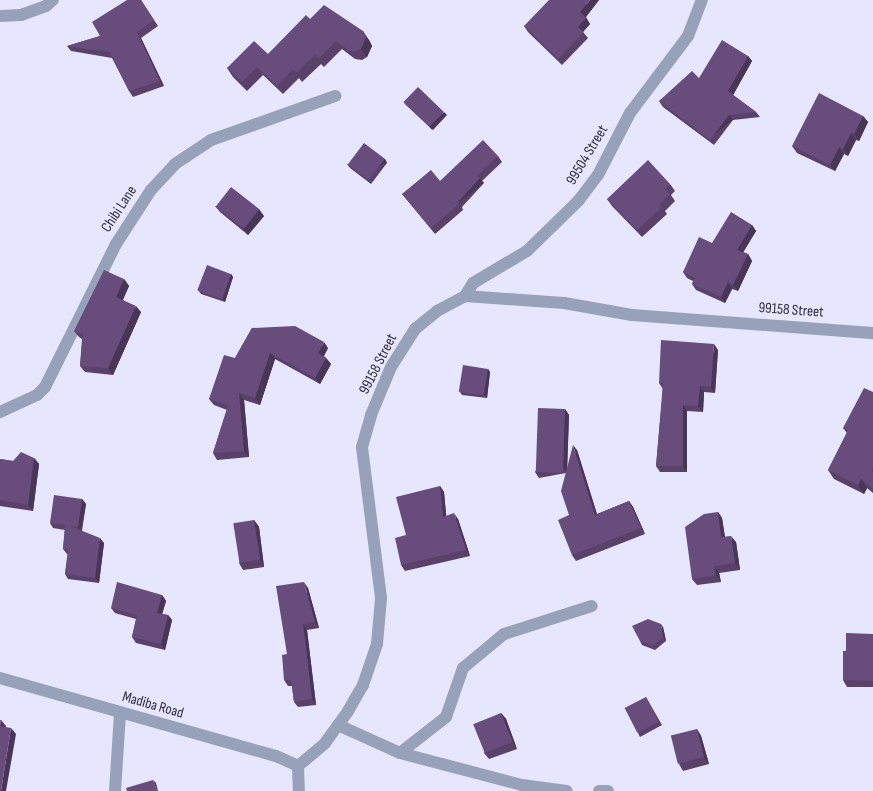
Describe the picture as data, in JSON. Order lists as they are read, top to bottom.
{
  "streets": {
    "street": [
      "99504 Street",
      "Chibi Lane",
      "99158 Street",
      "Madiba Road"
    ]
  },
  "crossings": [
    ["99504 Street", "99158 Street"],
    ["99158 Street", "Madiba Road"]
  ]
}
